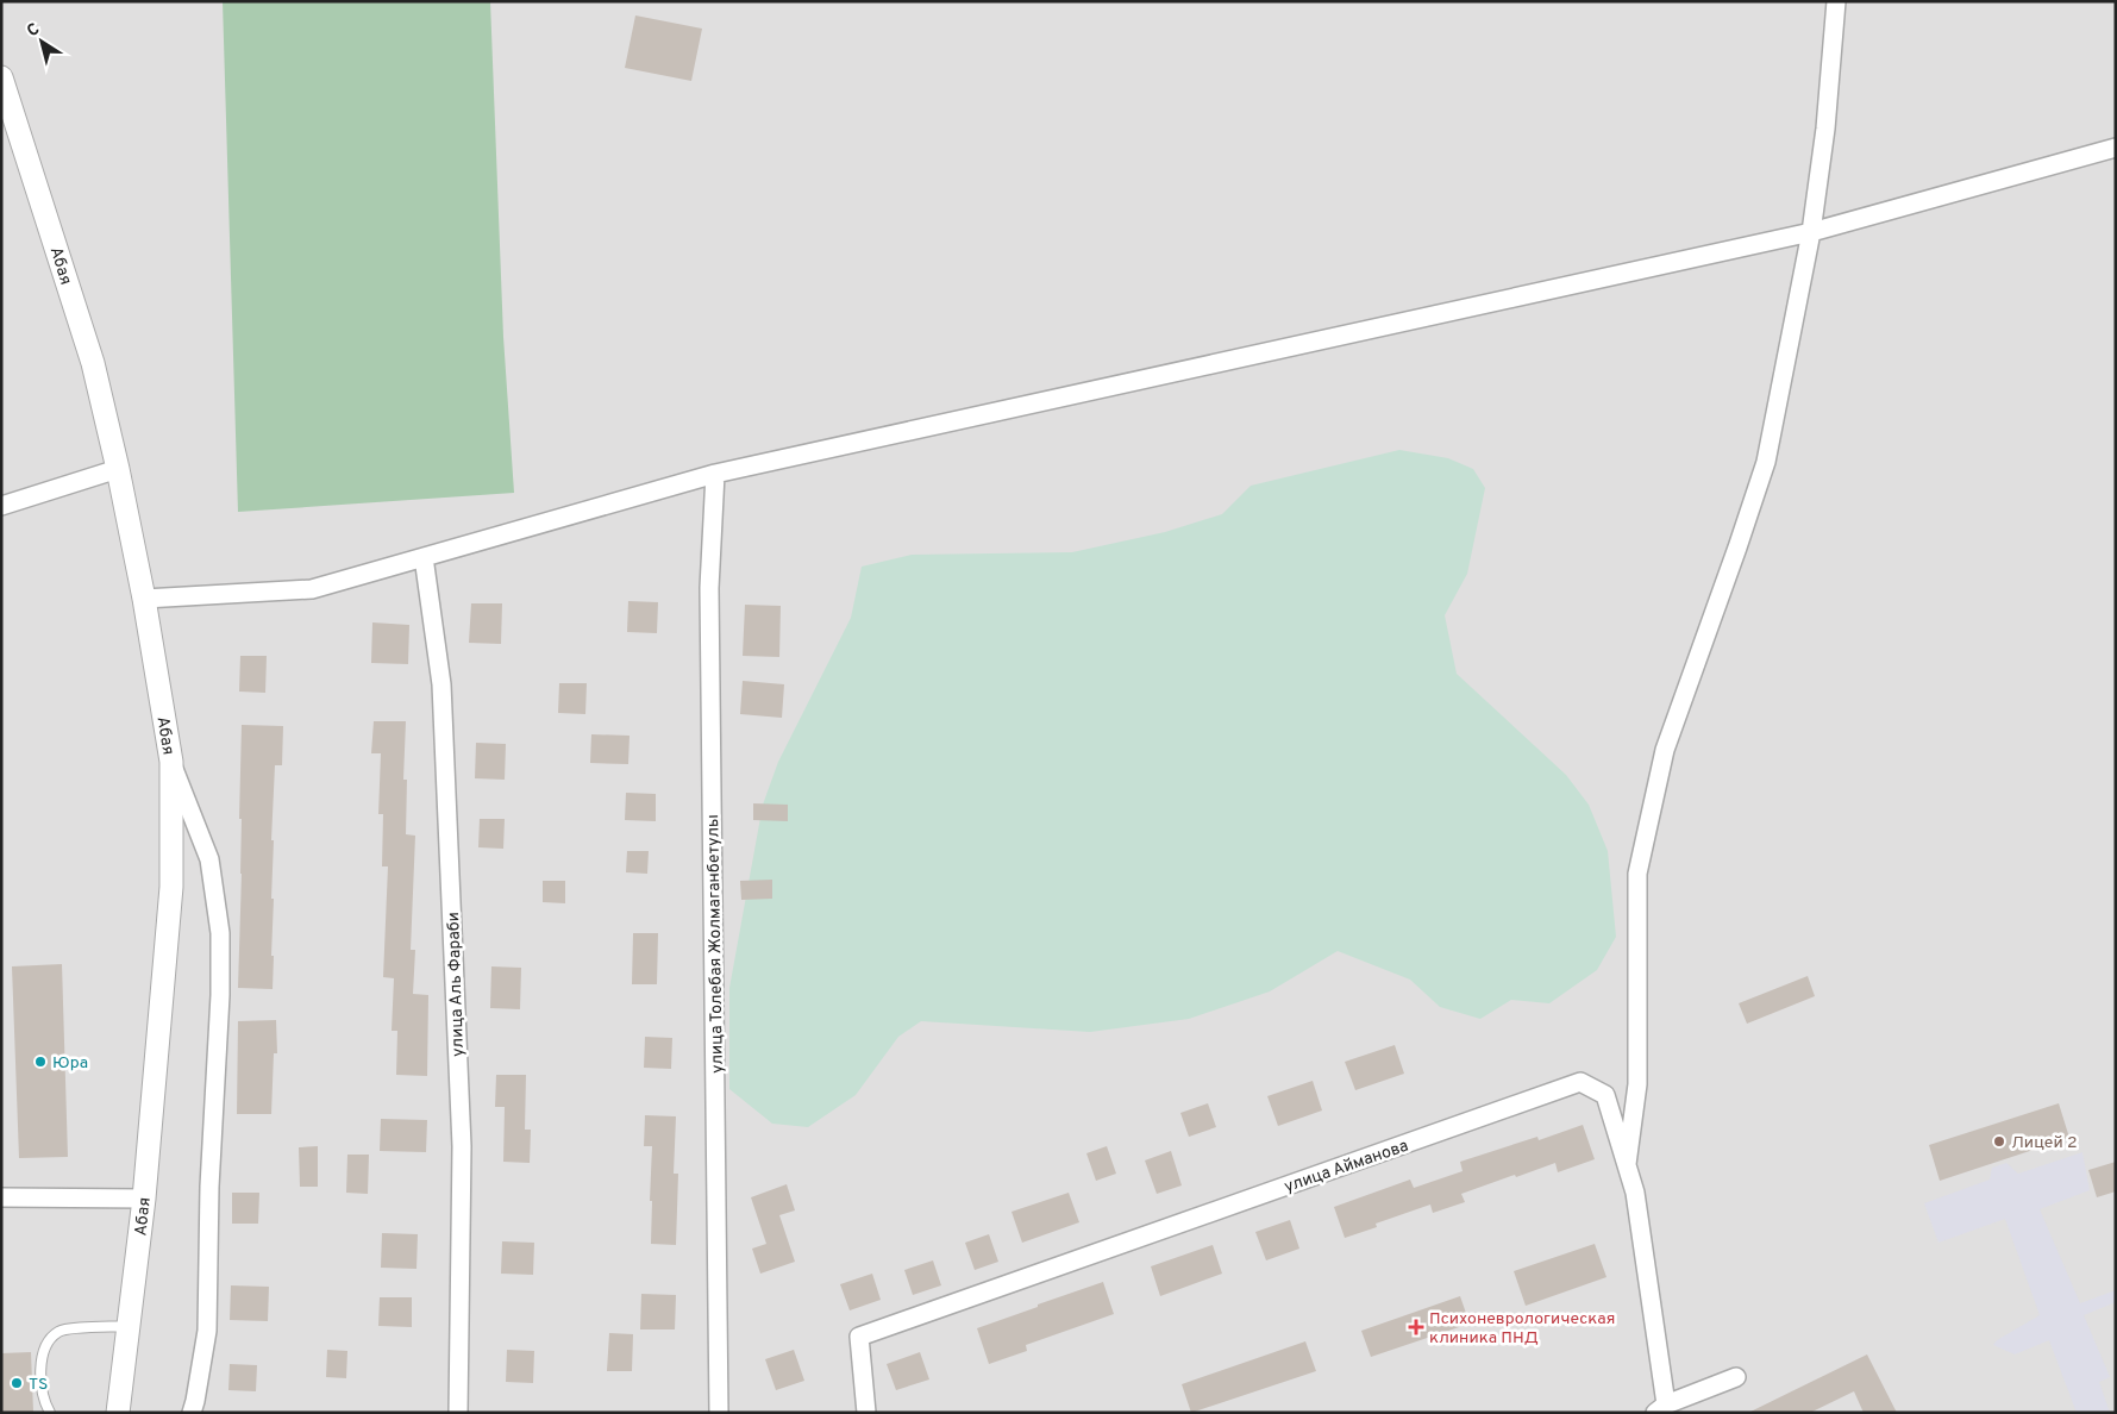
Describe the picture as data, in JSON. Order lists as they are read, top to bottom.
{
  "streets": {
    "street": [
      "Абая",
      "улица Толебая Жолмаганбетулы",
      "улица Аль Фараби",
      "улица Айманова"
    ]
  },
  "places": {
    "other": ["Юра", "Лицей 2", "TS"],
    "health": ["Психоневрологическая клиника ПНД"]
  },
  "north": "top left"
}
